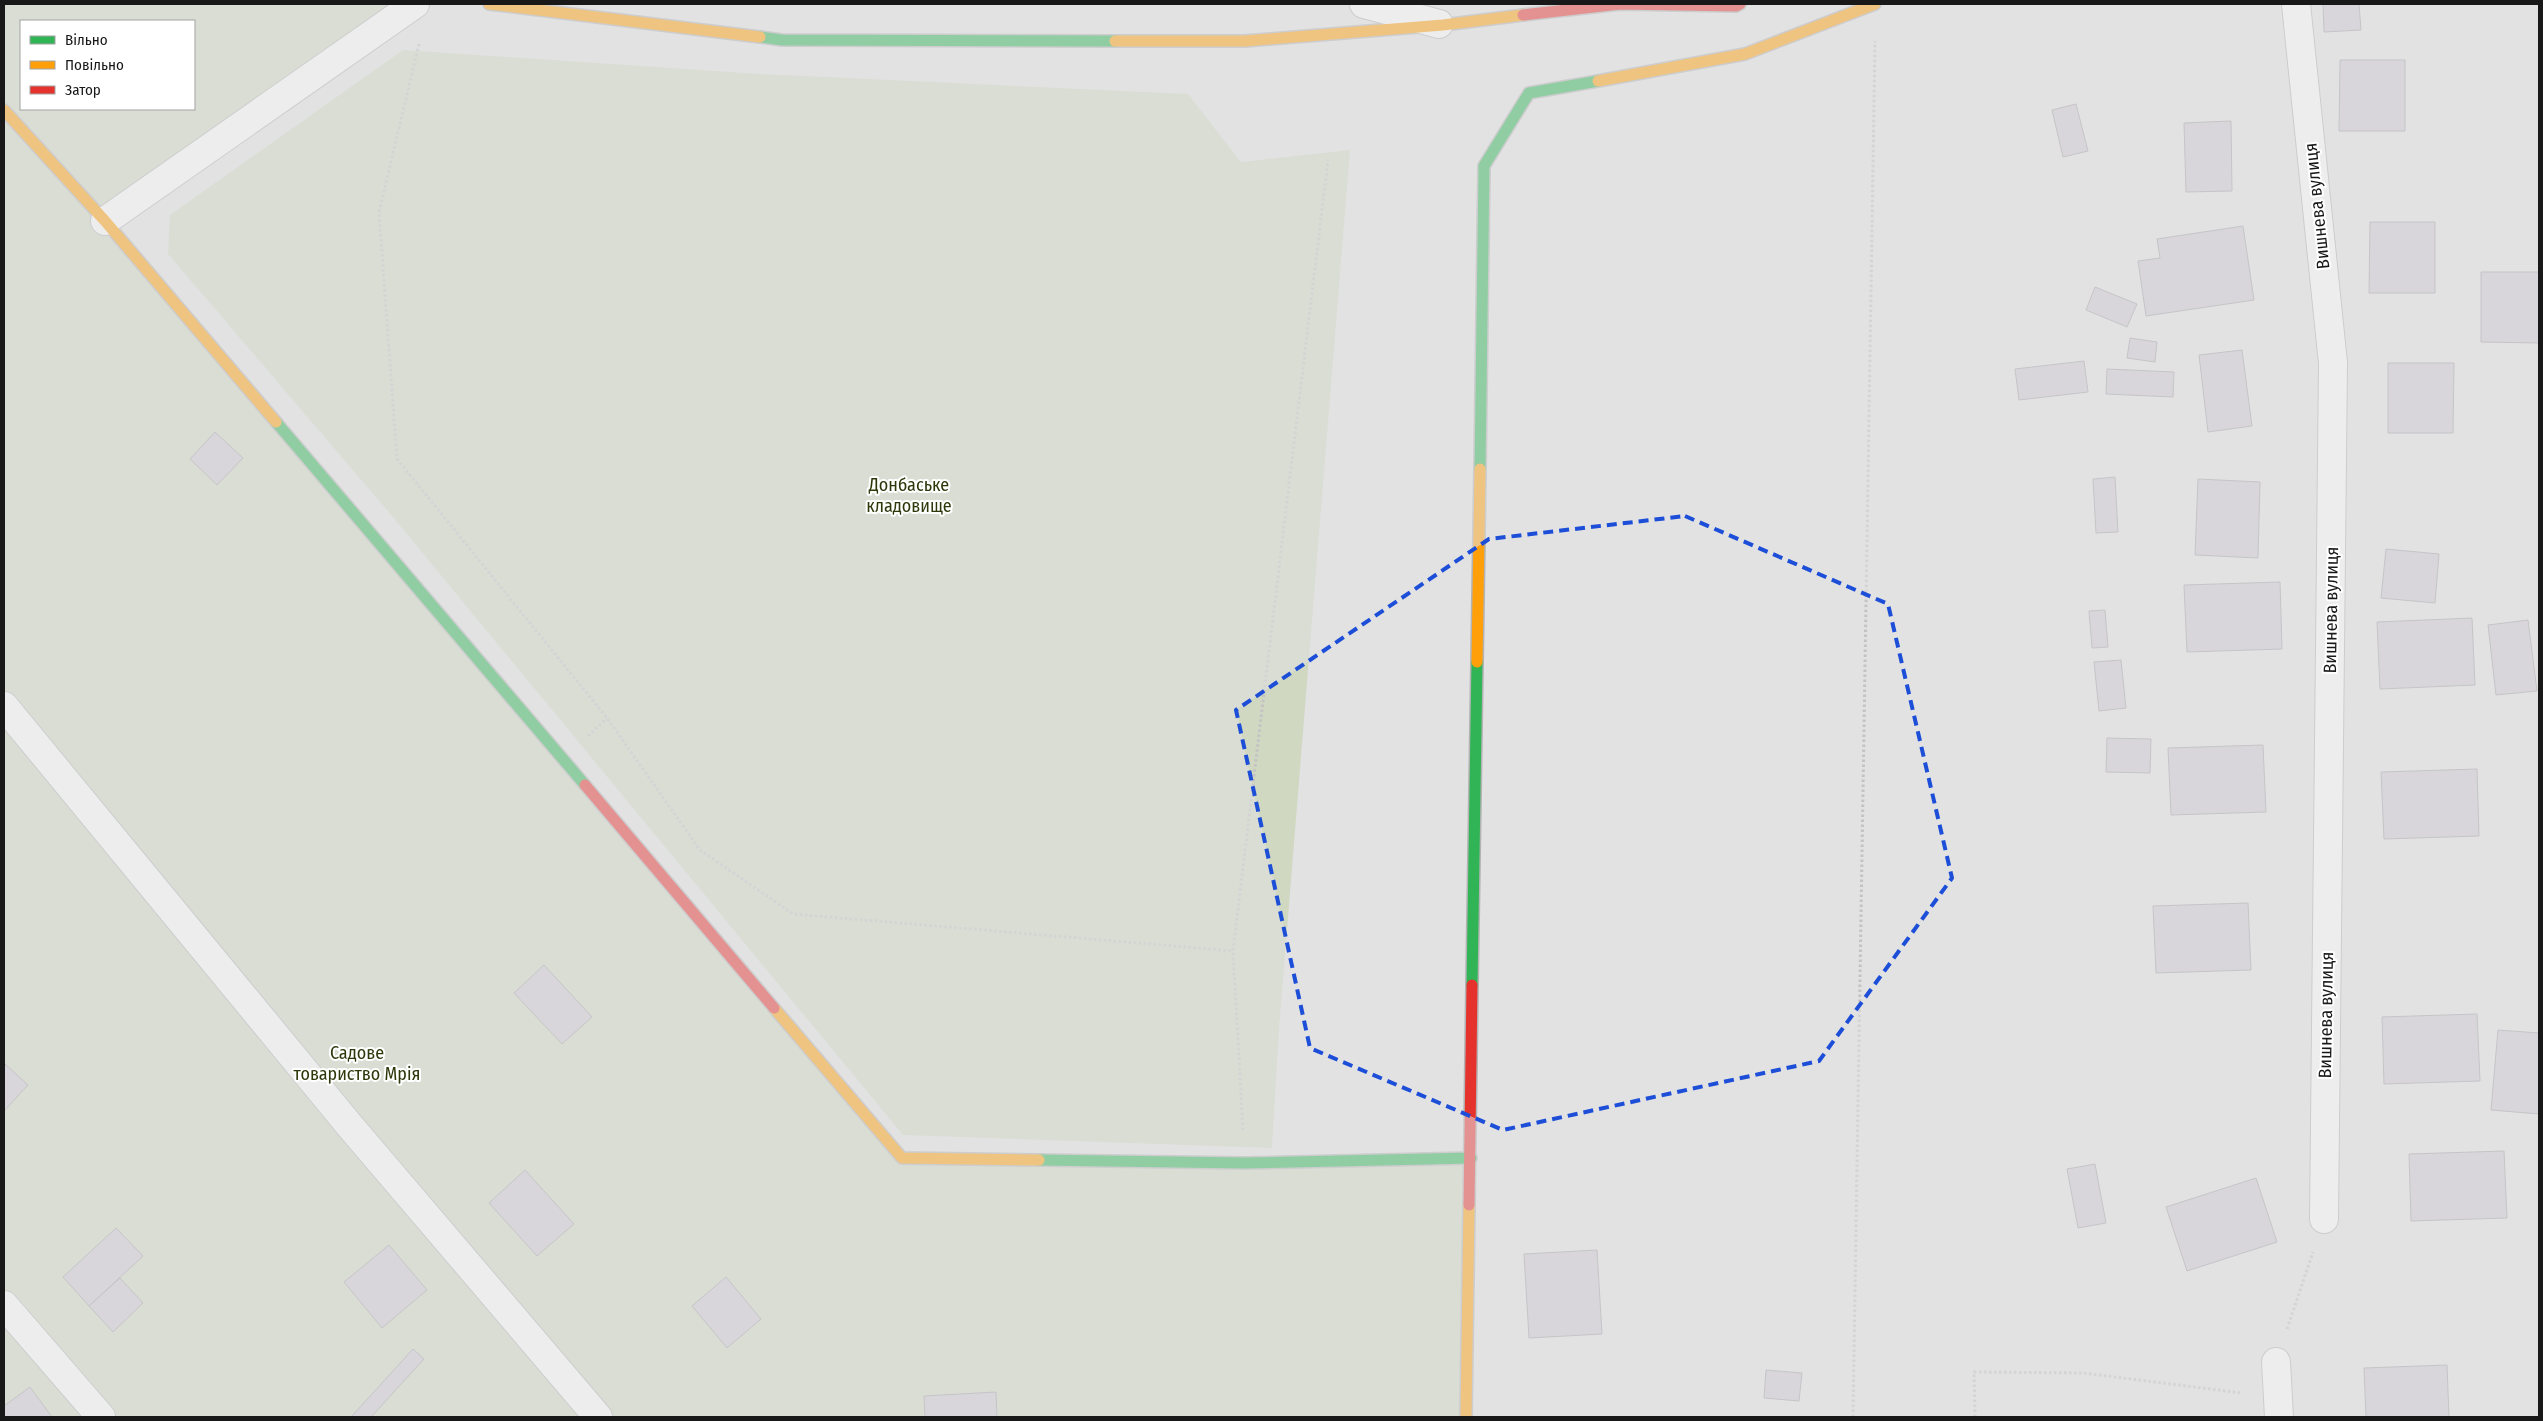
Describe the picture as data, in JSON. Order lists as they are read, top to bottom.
{
  "streets": {
    "street": ["Вишнева вулиця"]
  },
  "parks": ["Донбаське кладовище", "Садове товариство Мрія"],
  "legend": ["Вільно", "Повільно", "Затор"]
}
